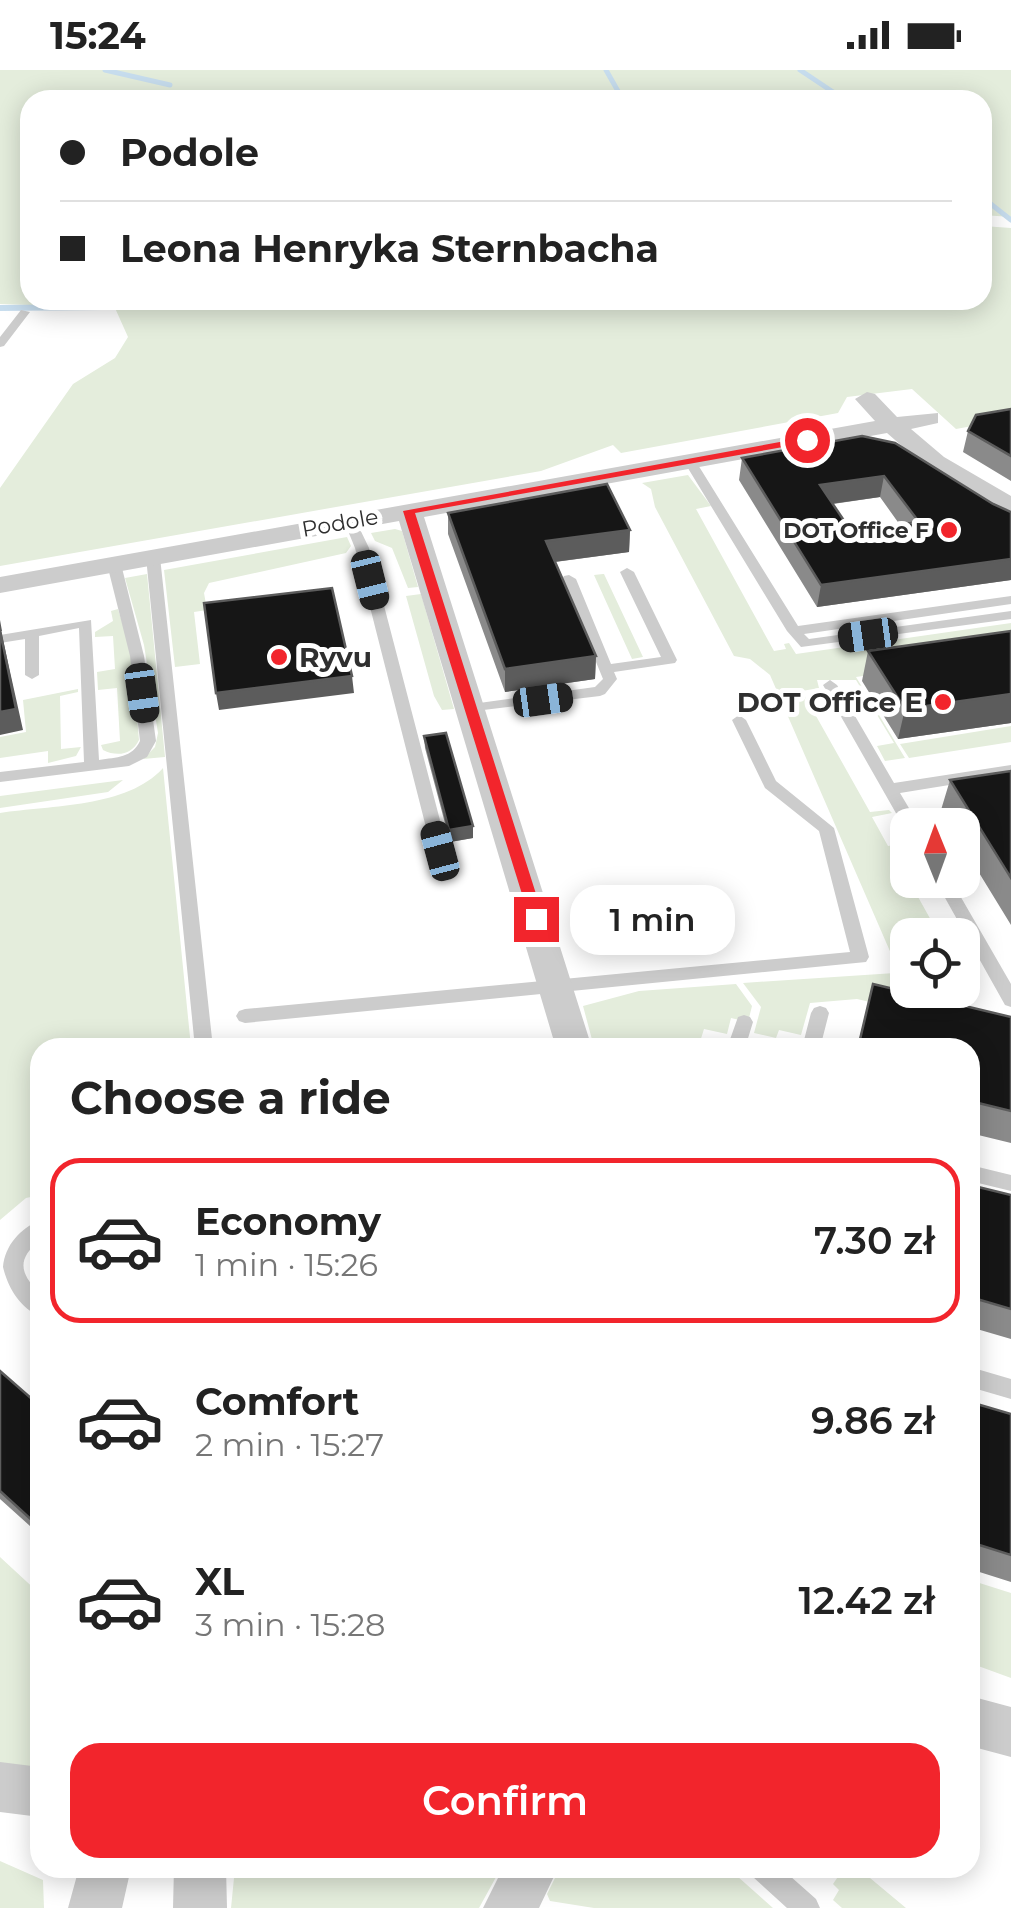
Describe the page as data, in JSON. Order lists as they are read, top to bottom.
{
  "streets": {
    "street": ["Podole"]
  },
  "places": ["DOT Office F", "Ryvu", "DOT Office E"],
  "north": "top",
  "page": {
    "status": "15:24",
    "banner": ["Podole", "Leona Henryka Sternbacha"],
    "bubble": "1 min",
    "heading": "Choose a ride",
    "list": [
      {
        "name": "Economy",
        "note": "1 min · 15:26",
        "value": "7.30 zł"
      },
      {
        "name": "Comfort",
        "note": "2 min · 15:27",
        "value": "9.86 zł"
      },
      {
        "name": "XL",
        "note": "3 min · 15:28",
        "value": "12.42 zł"
      }
    ],
    "buttons": "Confirm"
  }
}
